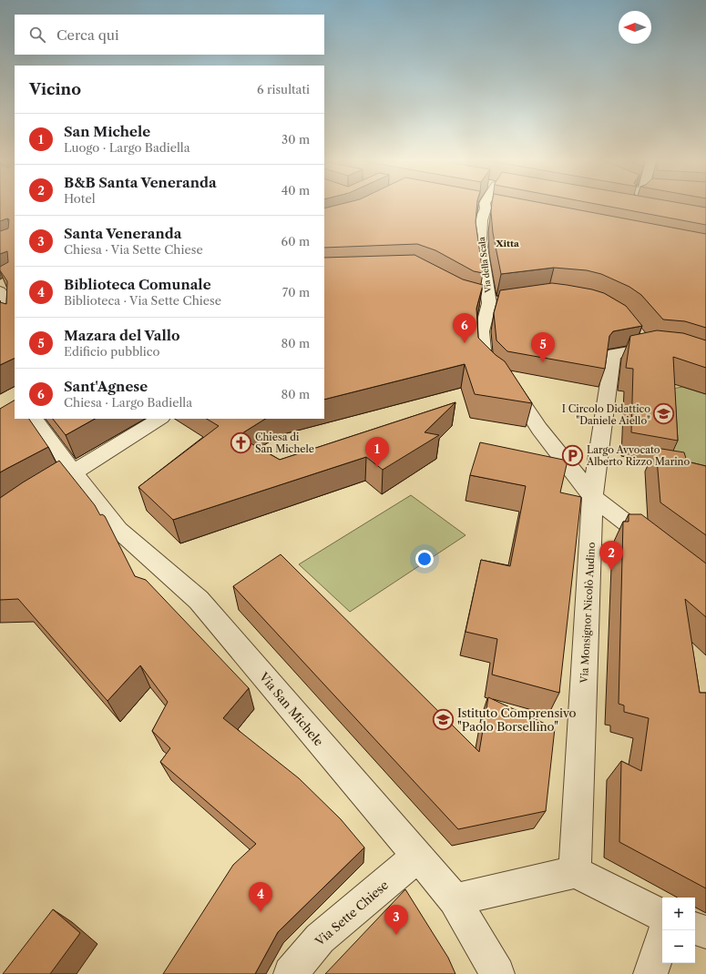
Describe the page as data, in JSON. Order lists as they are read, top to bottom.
{
  "streets": {
    "street": [
      "Via della Scala",
      "Via Monsignor Nicolò Audino",
      "Via San Michele",
      "Via Sette Chiese"
    ]
  },
  "crossings": [
    ["Via della Scala", "Via Monsignor Nicolò Audino"],
    ["Via San Michele", "Via Sette Chiese"]
  ],
  "districts": ["Xitta"],
  "places": {
    "school or university": ["I Circolo Didattico \"Daniele Aiello\"", "Istituto Comprensivo \"Paolo Borsellino\""],
    "church": ["Chiesa di San Michele"],
    "parking": ["Largo Avvocato Alberto Rizzo Marino"]
  },
  "north": "left",
  "page": {
    "search": "Cerca qui",
    "heading": ["Vicino", "6 risultati"],
    "list": [
      {
        "mark": "1",
        "name": "San Michele",
        "note": "Luogo · Largo Badiella",
        "value": "30 m"
      },
      {
        "mark": "2",
        "name": "B&B Santa Veneranda",
        "note": "Hotel",
        "value": "40 m"
      },
      {
        "mark": "3",
        "name": "Santa Veneranda",
        "note": "Chiesa · Via Sette Chiese",
        "value": "60 m"
      },
      {
        "mark": "4",
        "name": "Biblioteca Comunale",
        "note": "Biblioteca · Via Sette Chiese",
        "value": "70 m"
      },
      {
        "mark": "5",
        "name": "Mazara del Vallo",
        "note": "Edificio pubblico",
        "value": "80 m"
      },
      {
        "mark": "6",
        "name": "Sant'Agnese",
        "note": "Chiesa · Largo Badiella",
        "value": "80 m"
      }
    ],
    "pins": [
      "6",
      "5",
      "1",
      "2",
      "4",
      "3"
    ],
    "map_buttons": ["+", "−"]
  }
}
